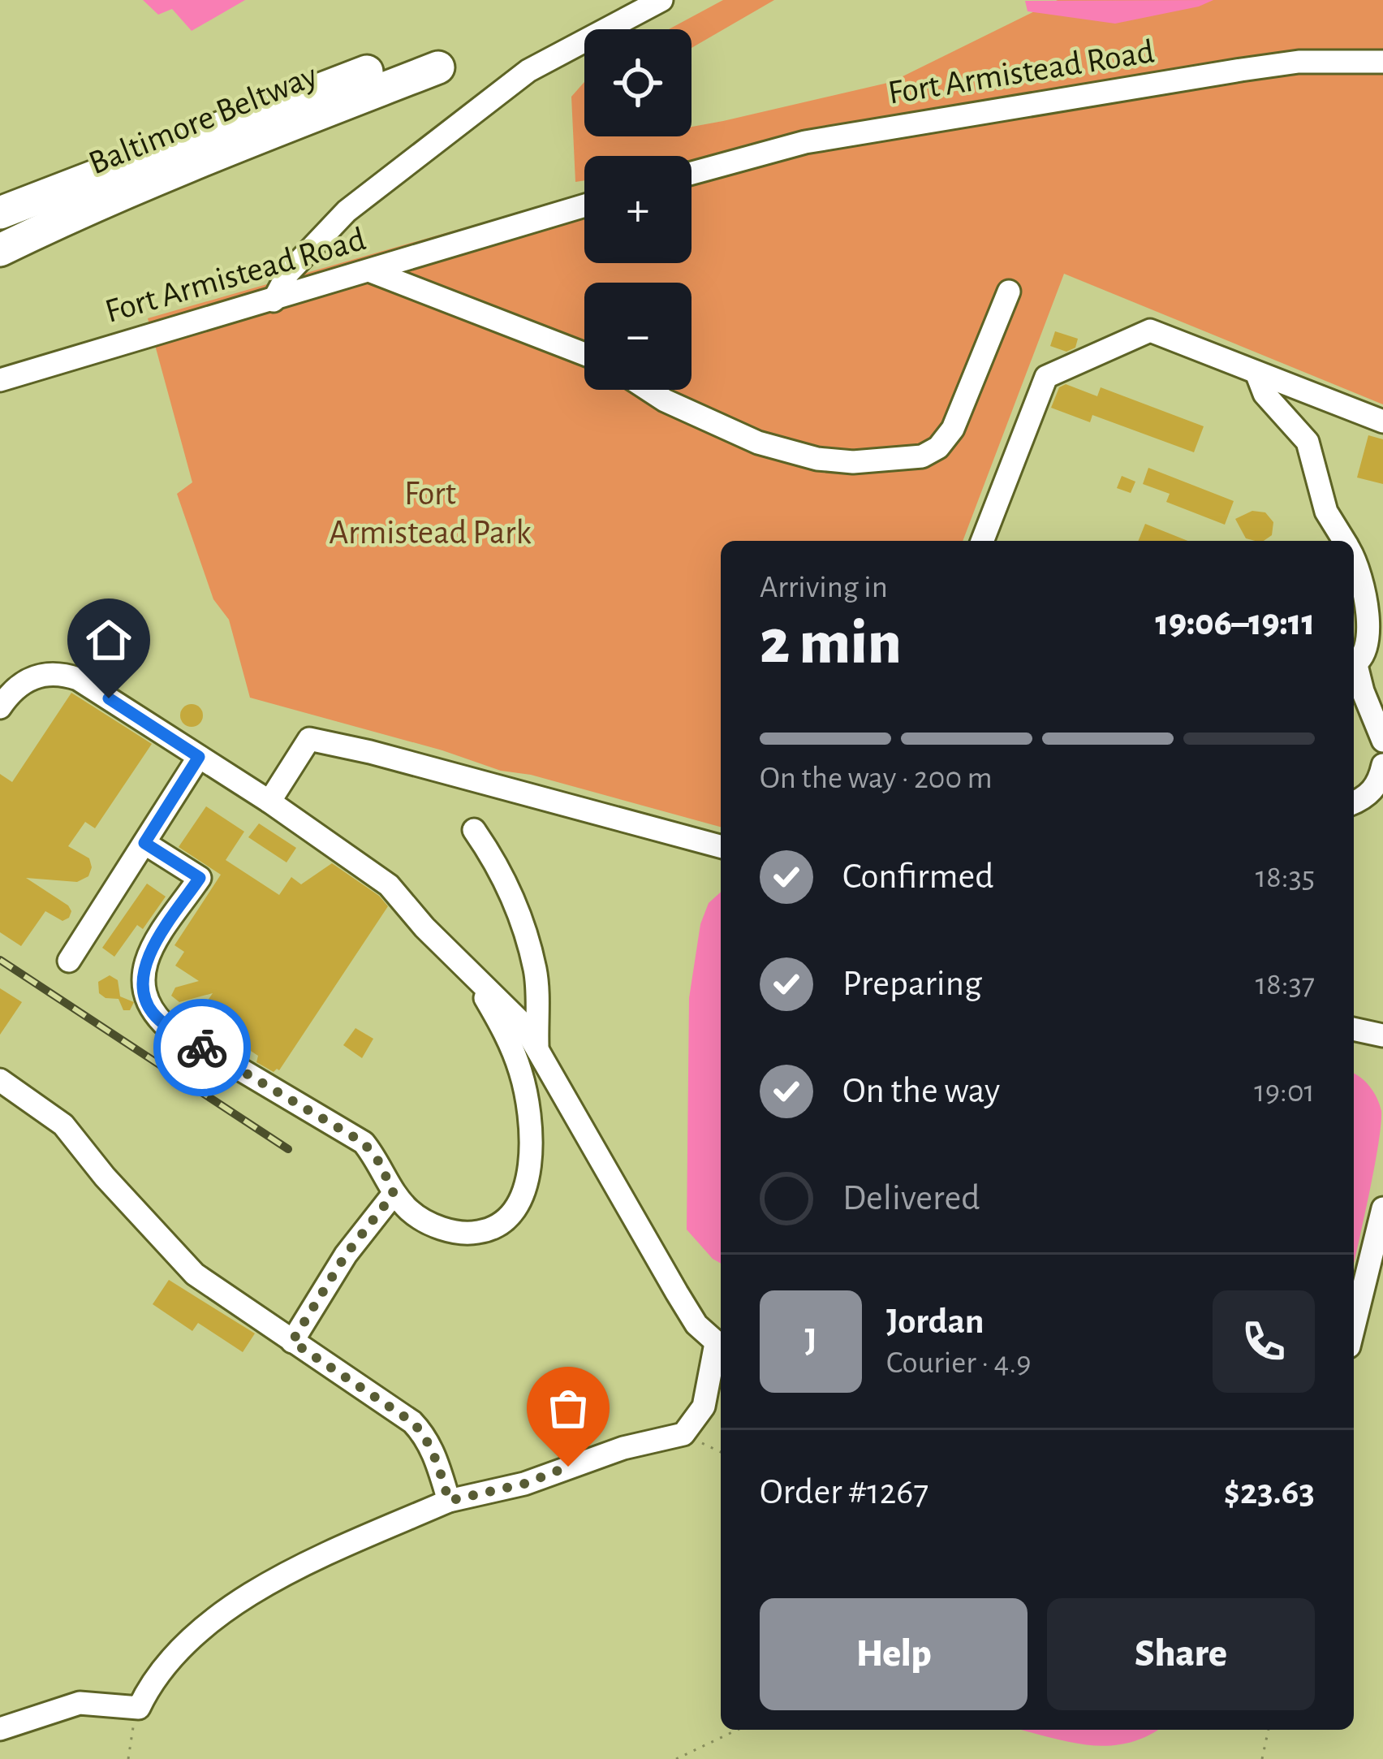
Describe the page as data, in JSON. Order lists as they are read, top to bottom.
{
  "streets": {
    "highway": ["Baltimore Beltway"],
    "street": ["Fort Armistead Road"]
  },
  "parks": ["Fort Armistead Park"],
  "page": {
    "map_buttons": ["+", "−"],
    "heading": ["2 min", "Arriving in", "19:06–19:11"],
    "panel": [
      "Jordan",
      "Courier · 4.9",
      "Order #1267",
      "$23.63"
    ],
    "bar": "On the way · 200 m",
    "list": [
      ["Confirmed", "18:35"],
      ["Preparing", "18:37"],
      ["On the way", "19:01"],
      "Delivered"
    ],
    "round": "J",
    "buttons": ["Help", "Share"]
  }
}
